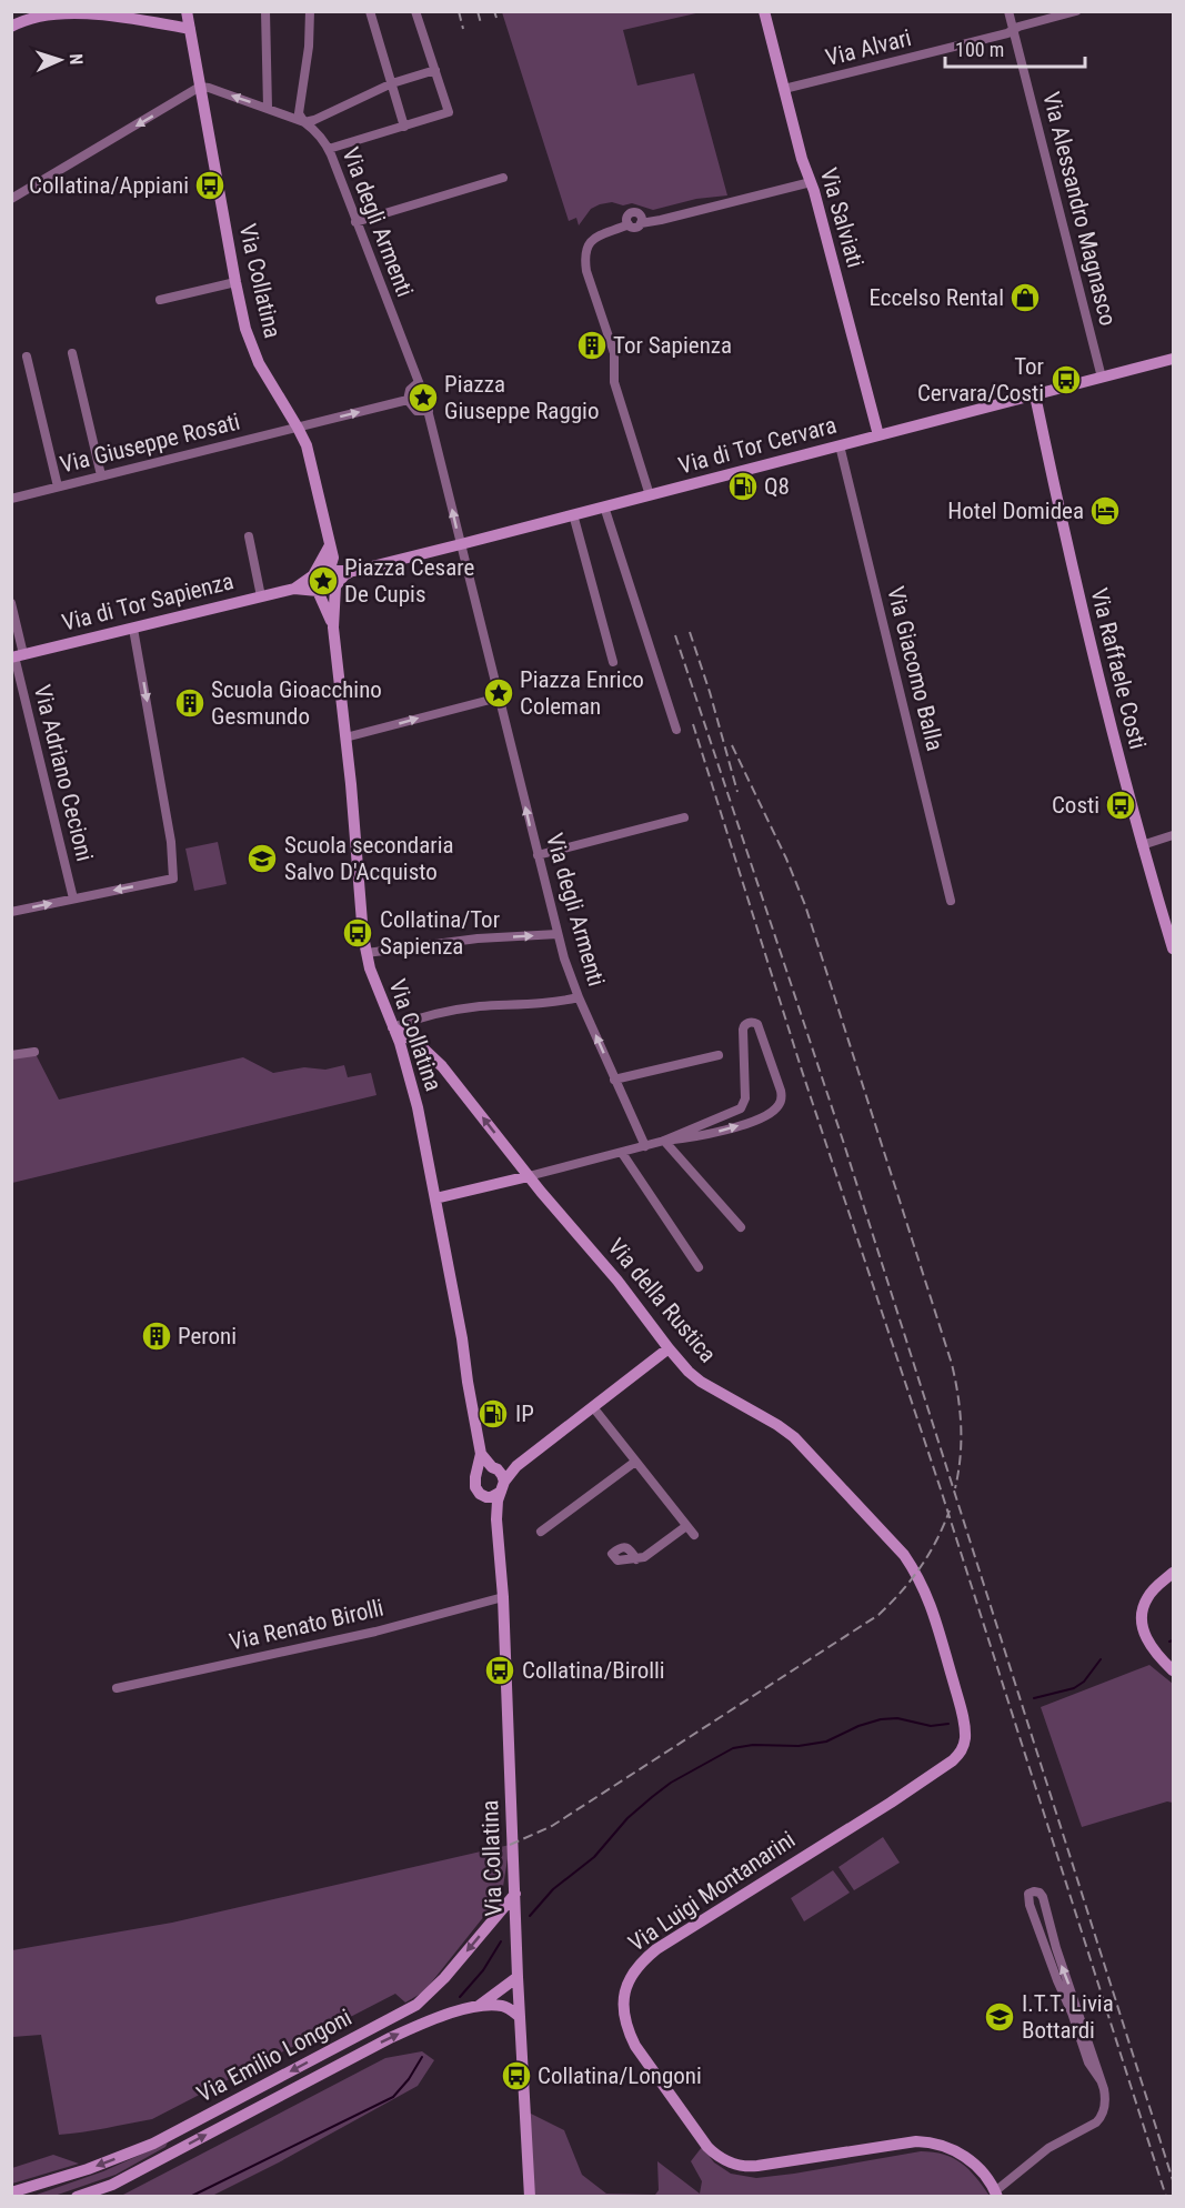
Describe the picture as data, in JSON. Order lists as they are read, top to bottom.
{
  "streets": {
    "street": [
      "Via Alvari",
      "Via Alessandro Magnasco",
      "Via Salviati",
      "Via degli Armenti",
      "Via Collatina",
      "Via Giuseppe Rosati",
      "Via di Tor Cervara",
      "Via di Tor Sapienza",
      "Via Giacomo Balla",
      "Via Raffaele Costi",
      "Via Adriano Cecioni",
      "Via della Rustica",
      "Via Renato Birolli",
      "Via Luigi Montanarini",
      "Via Emilio Longoni"
    ]
  },
  "crossings": [
    ["Via Alvari", "Via Alessandro Magnasco"],
    ["Via Alvari", "Via Salviati"],
    ["Via Alessandro Magnasco", "Via di Tor Cervara"],
    ["Via Salviati", "Via di Tor Cervara"],
    ["Via degli Armenti", "Via Collatina"],
    ["Via Collatina", "Via Giuseppe Rosati"],
    ["Via Collatina", "Via della Rustica"],
    ["Via Collatina", "Via Renato Birolli"],
    ["Via Collatina", "Via Emilio Longoni"],
    ["Via di Tor Cervara", "Via Giacomo Balla"],
    ["Via di Tor Cervara", "Via Raffaele Costi"],
    ["Via di Tor Sapienza", "Via Adriano Cecioni"],
    ["Via della Rustica", "Via Luigi Montanarini"]
  ],
  "places": {
    "bus stop": [
      "Collatina/Appiani",
      "Tor Cervara/Costi",
      "Costi",
      "Collatina/Tor Sapienza",
      "Collatina/Birolli",
      "Collatina/Longoni"
    ],
    "shop": ["Eccelso Rental"],
    "building": ["Tor Sapienza", "Scuola Gioacchino Gesmundo", "Peroni"],
    "place": ["Piazza Giuseppe Raggio", "Piazza Cesare De Cupis", "Piazza Enrico Coleman"],
    "fuel station": ["Q8", "IP"],
    "hotel": ["Hotel Domidea"],
    "school or university": ["Scuola secondaria Salvo D'Acquisto", "I.T.T. Livia Bottardi"]
  },
  "scale_bar": "100 m",
  "north": "right"
}
